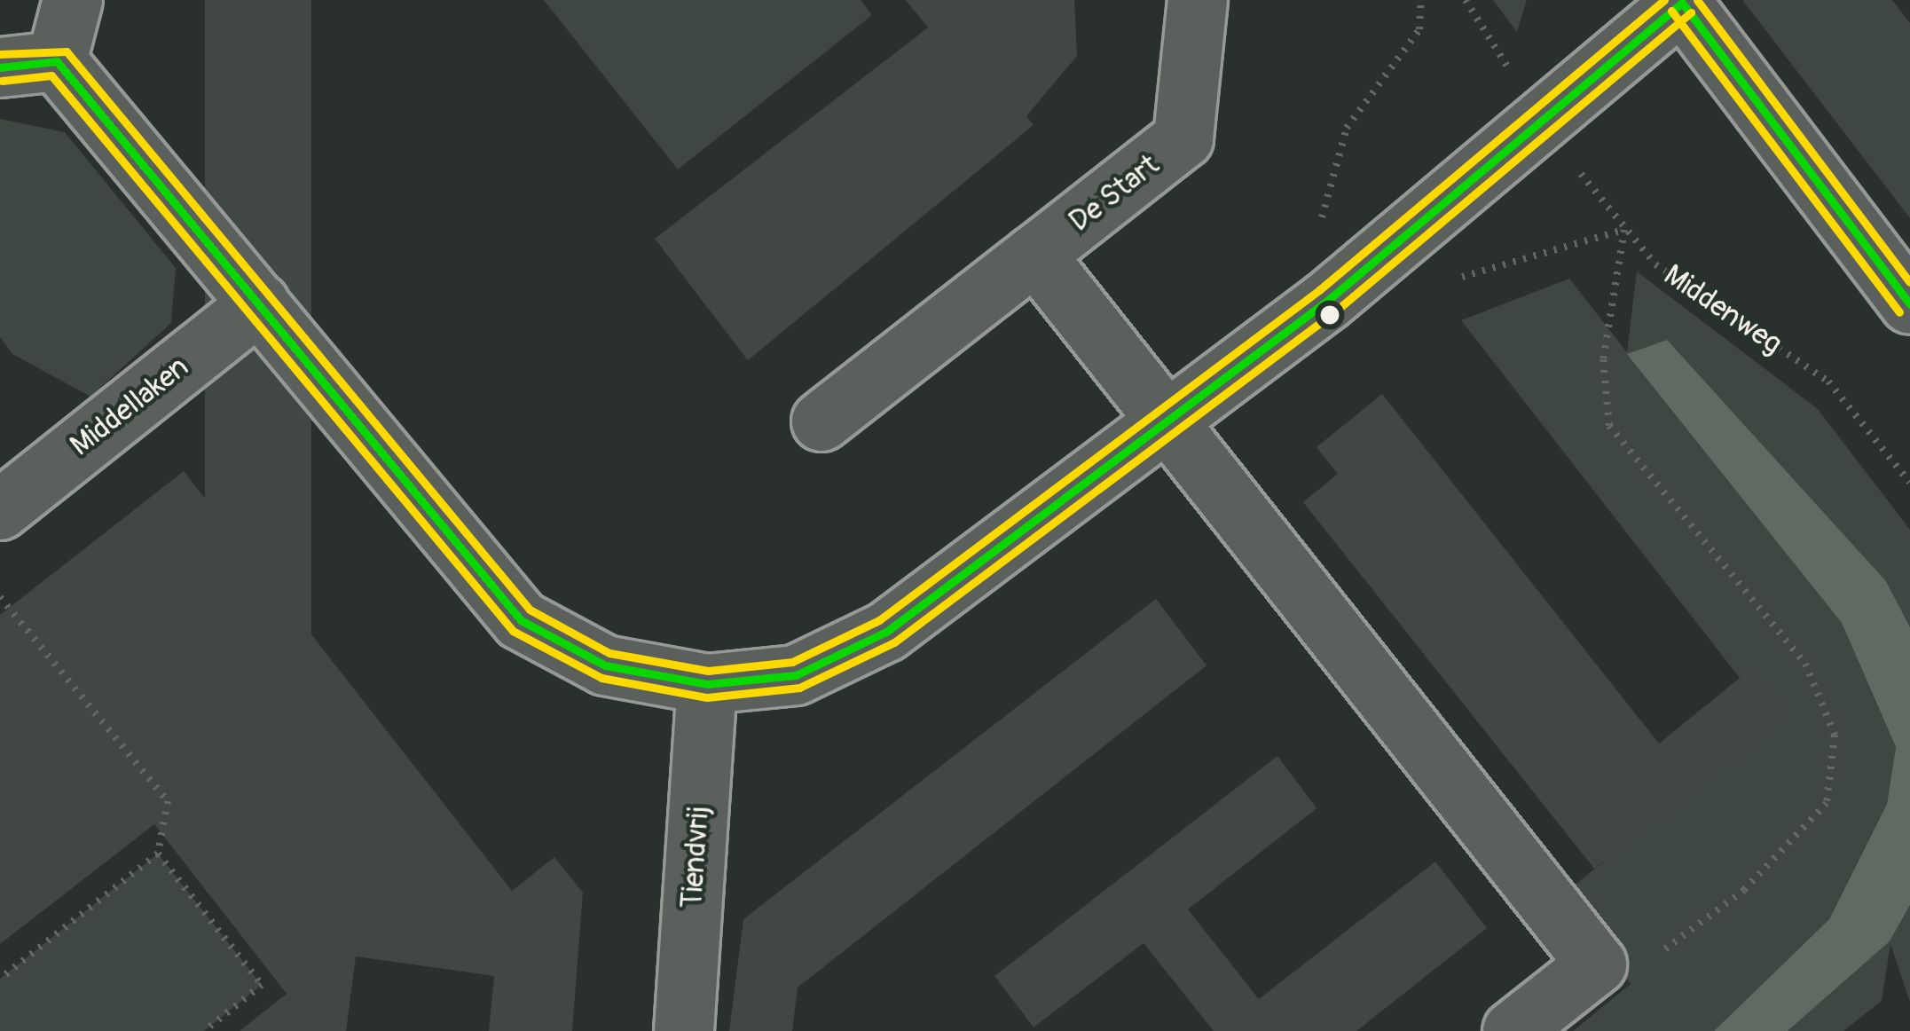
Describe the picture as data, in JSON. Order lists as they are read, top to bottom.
{
  "streets": {
    "street": ["De Start", "Middellaken", "Tiendvrij"],
    "path": ["Middenweg"]
  }
}
